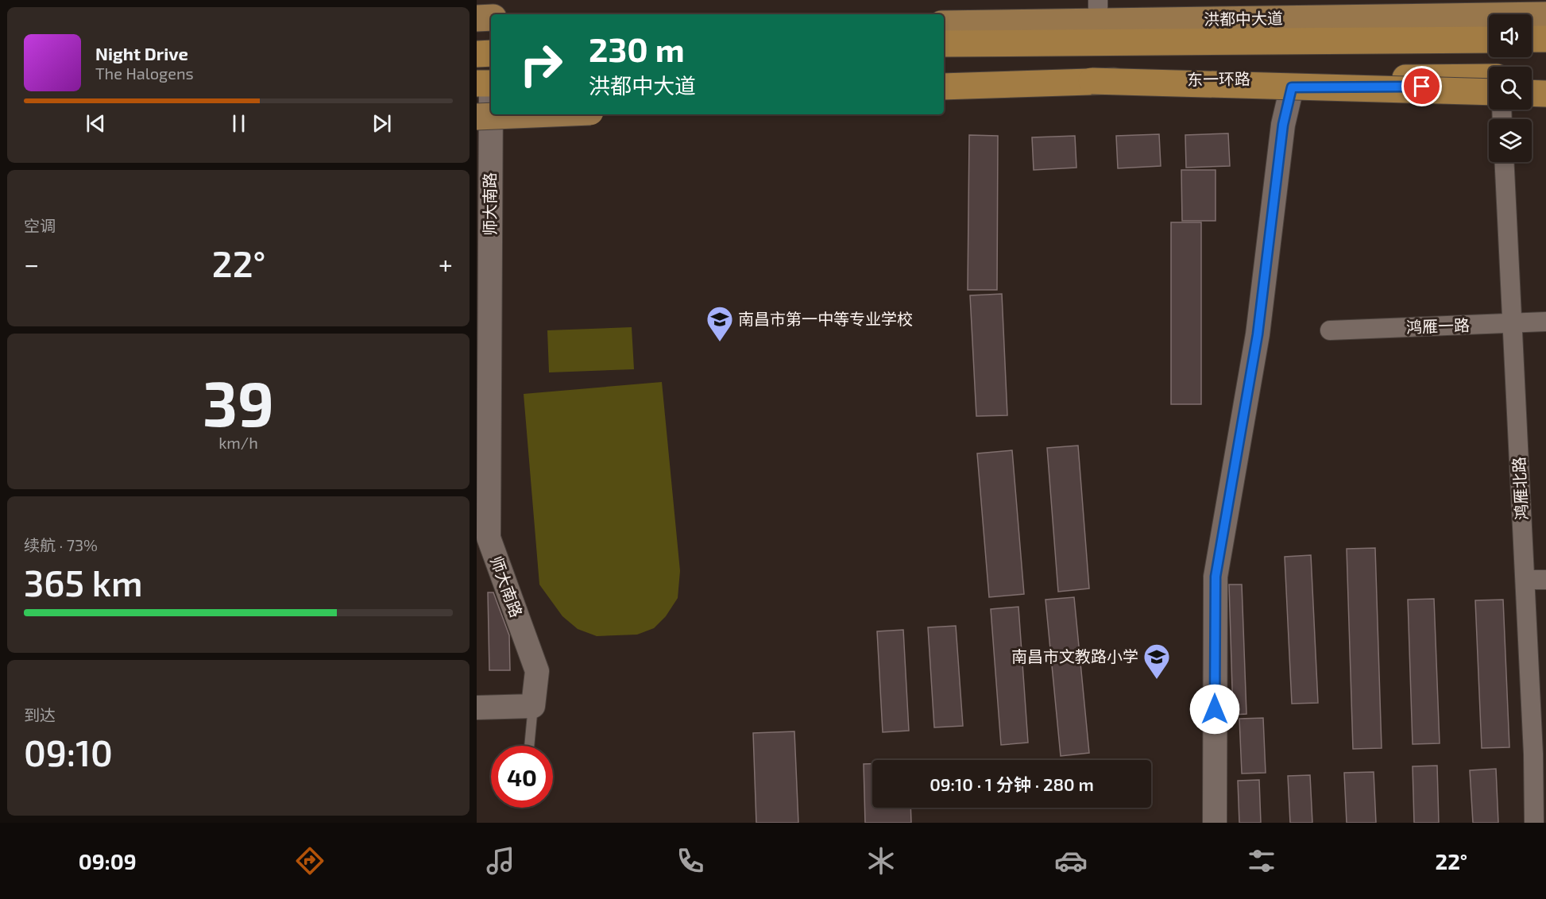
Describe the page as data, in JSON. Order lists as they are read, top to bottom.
{
  "streets": {
    "highway": ["东一环路"],
    "main road": ["洪都中大道"],
    "street": ["师大南路", "鸿雁一路", "鸿雁北路"]
  },
  "crossings": [
    ["鸿雁一路", "鸿雁北路"]
  ],
  "places": {
    "school or university": ["南昌市第一中等专业学校", "南昌市文教路小学"]
  },
  "page": {
    "turn": ["230 m", "洪都中大道"],
    "song": ["Night Drive", "The Halogens"],
    "tile": [
      "空调",
      ["39", "km/h"],
      ["续航 · 73%", "365 km"],
      ["到达", "09:10"]
    ],
    "heat": ["−", "22°", "+"],
    "limit": "40",
    "trip": "09:10 · 1 分钟 · 280 m",
    "tabs": ["09:09", "22°"]
  }
}
